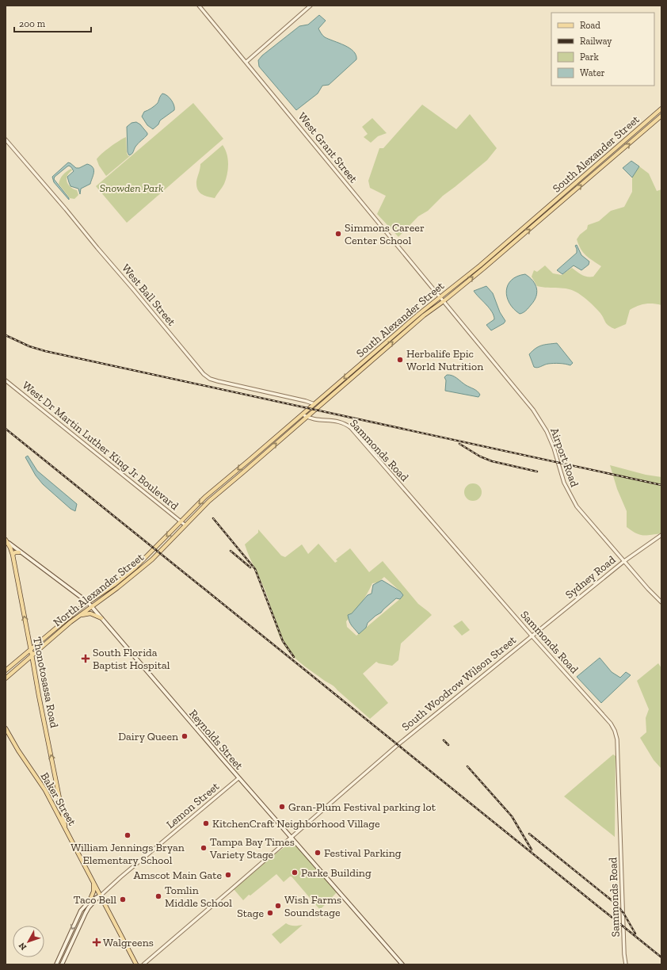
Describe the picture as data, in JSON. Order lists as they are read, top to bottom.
{
  "streets": {
    "main road": [
      "South Alexander Street",
      "North Alexander Street",
      "Thonotosassa Road",
      "Reynolds Street",
      "Baker Street"
    ],
    "street": [
      "West Grant Street",
      "West Ball Street",
      "West Dr Martin Luther King Jr Boulevard",
      "Sammonds Road",
      "Airport Road",
      "Sydney Road",
      "South Woodrow Wilson Street",
      "Lemon Street"
    ]
  },
  "crossings": [
    ["West Grant Street", "South Alexander Street"],
    ["West Grant Street", "Airport Road"],
    ["South Alexander Street", "West Ball Street"],
    ["South Alexander Street", "West Dr Martin Luther King Jr Boulevard"],
    ["South Alexander Street", "Sammonds Road"],
    ["South Alexander Street", "Airport Road"],
    ["South Alexander Street", "North Alexander Street"],
    ["Sammonds Road", "Sydney Road"],
    ["Sammonds Road", "South Woodrow Wilson Street"],
    ["Airport Road", "Sydney Road"],
    ["Sydney Road", "South Woodrow Wilson Street"],
    ["North Alexander Street", "Thonotosassa Road"],
    ["North Alexander Street", "Reynolds Street"],
    ["Thonotosassa Road", "Reynolds Street"],
    ["Thonotosassa Road", "Baker Street"],
    ["South Woodrow Wilson Street", "Reynolds Street"],
    ["Reynolds Street", "Lemon Street"],
    ["Baker Street", "Lemon Street"]
  ],
  "one_way": ["Thonotosassa Road"],
  "parks": ["Snowden Park"],
  "places": {
    "other": [
      "Simmons Career Center School",
      "Herbalife Epic World Nutrition",
      "Dairy Queen",
      "Gran-Plum Festival parking lot",
      "KitchenCraft Neighborhood Village",
      "William Jennings Bryan Elementary School",
      "Tampa Bay Times Variety Stage",
      "Festival Parking",
      "Parke Building",
      "Amscot Main Gate",
      "Tomlin Middle School",
      "Taco Bell",
      "Wish Farms Soundstage",
      "Stage"
    ],
    "health": ["South Florida Baptist Hospital", "Walgreens"]
  },
  "legend": [
    "Road",
    "Railway",
    "Park",
    "Water"
  ],
  "scale_bar": "200 m",
  "north": "bottom left"
}
